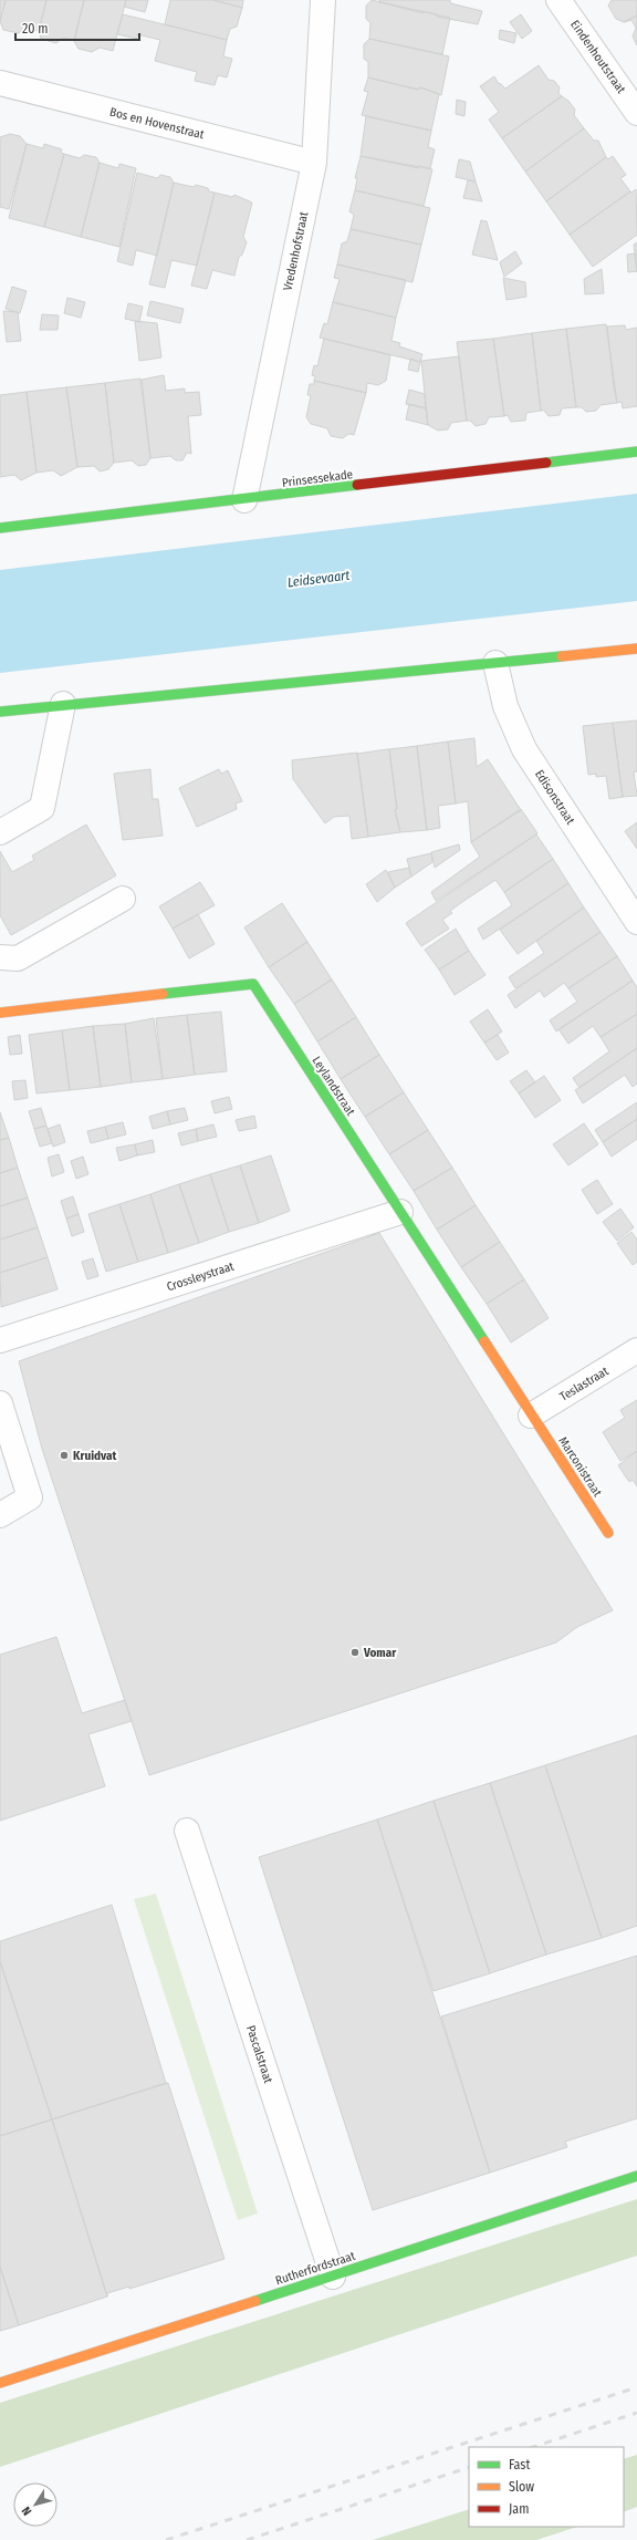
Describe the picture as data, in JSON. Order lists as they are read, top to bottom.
{
  "streets": {
    "street": [
      "Eindenhoutstraat",
      "Bos en Hovenstraat",
      "Vredenhofstraat",
      "Prinsessekade",
      "Edisonstraat",
      "Leylandstraat",
      "Crossleystraat",
      "Teslastraat",
      "Marconistraat",
      "Pascalstraat",
      "Rutherfordstraat"
    ]
  },
  "crossings": [
    ["Bos en Hovenstraat", "Vredenhofstraat"],
    ["Vredenhofstraat", "Prinsessekade"],
    ["Leylandstraat", "Crossleystraat"],
    ["Leylandstraat", "Teslastraat"],
    ["Leylandstraat", "Marconistraat"],
    ["Teslastraat", "Marconistraat"],
    ["Pascalstraat", "Rutherfordstraat"]
  ],
  "water": ["Leidsevaart"],
  "places": ["Kruidvat", "Vomar"],
  "legend": ["Fast", "Slow", "Jam"],
  "scale_bar": "20 m",
  "north": "bottom left"
}
